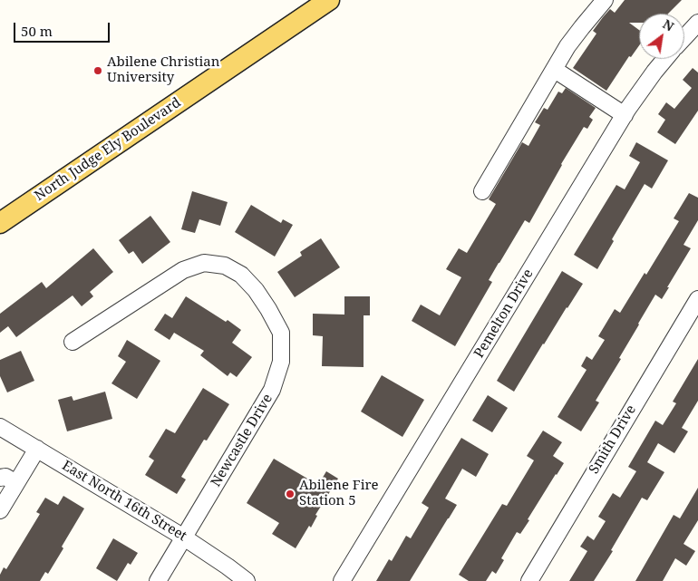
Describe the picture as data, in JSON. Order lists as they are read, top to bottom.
{
  "streets": {
    "main road": ["North Judge Ely Boulevard"],
    "street": [
      "Pemelton Drive",
      "Smith Drive",
      "Newcastle Drive",
      "East North 16th Street"
    ]
  },
  "crossings": [
    ["Newcastle Drive", "East North 16th Street"]
  ],
  "places": ["Abilene Christian University", "Abilene Fire Station 5"],
  "scale_bar": "50 m",
  "north": "top right"
}
